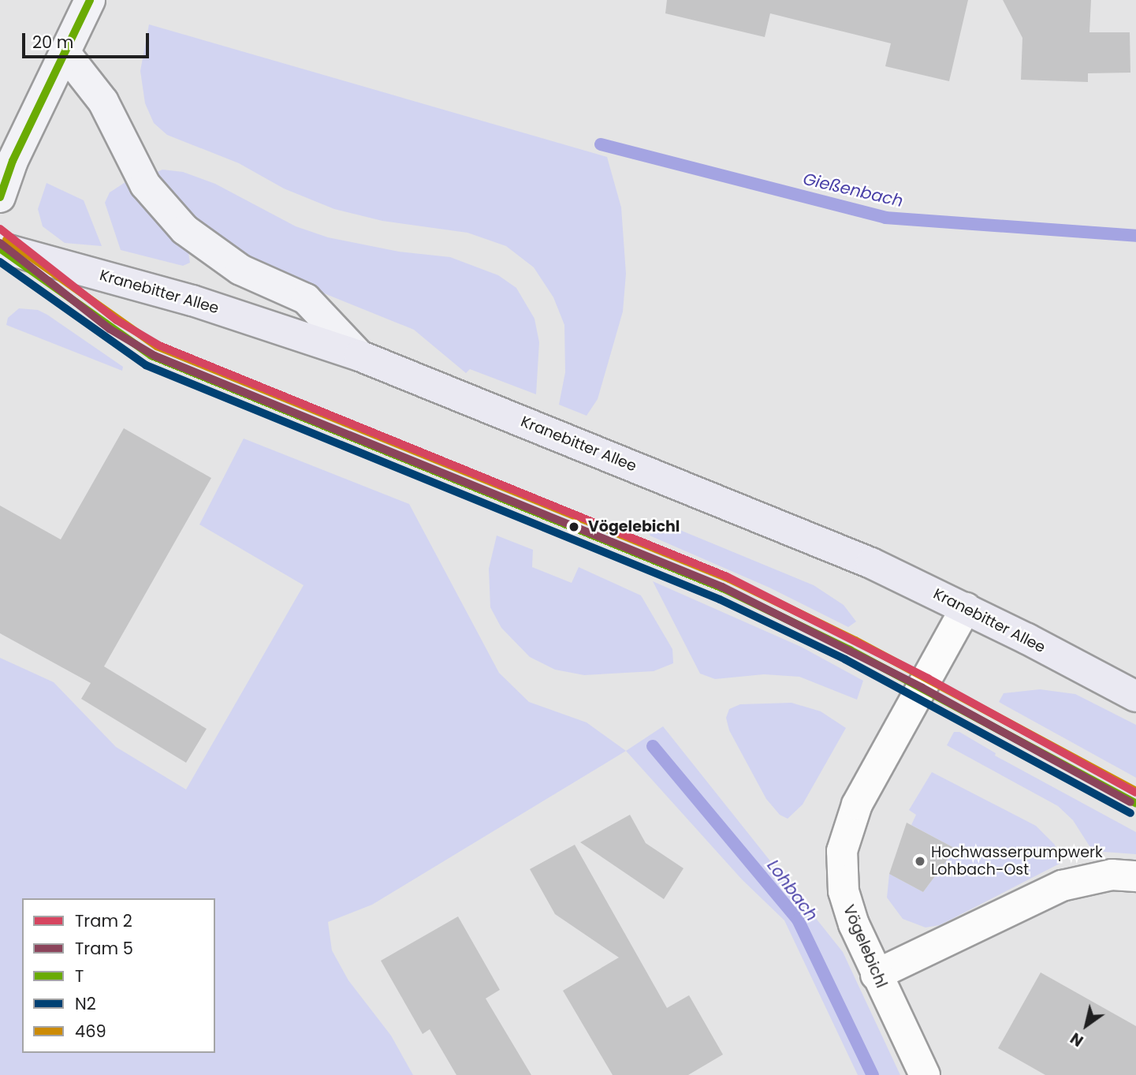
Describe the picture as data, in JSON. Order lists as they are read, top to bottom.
{
  "streets": {
    "main road": ["Kranebitter Allee"],
    "street": ["Vögelebichl"]
  },
  "crossings": [
    ["Kranebitter Allee", "Vögelebichl"]
  ],
  "water": ["Gießenbach", "Lohbach"],
  "places": ["Vögelebichl", "Hochwasserpumpwerk Lohbach-Ost"],
  "lines": [
    "transit line T",
    "tram line 2",
    "transit line 469",
    "tram line 5",
    "transit line N2"
  ],
  "legend": [
    "Tram 2",
    "Tram 5",
    "T",
    "N2",
    "469"
  ],
  "scale_bar": "20 m",
  "north": "bottom left"
}
